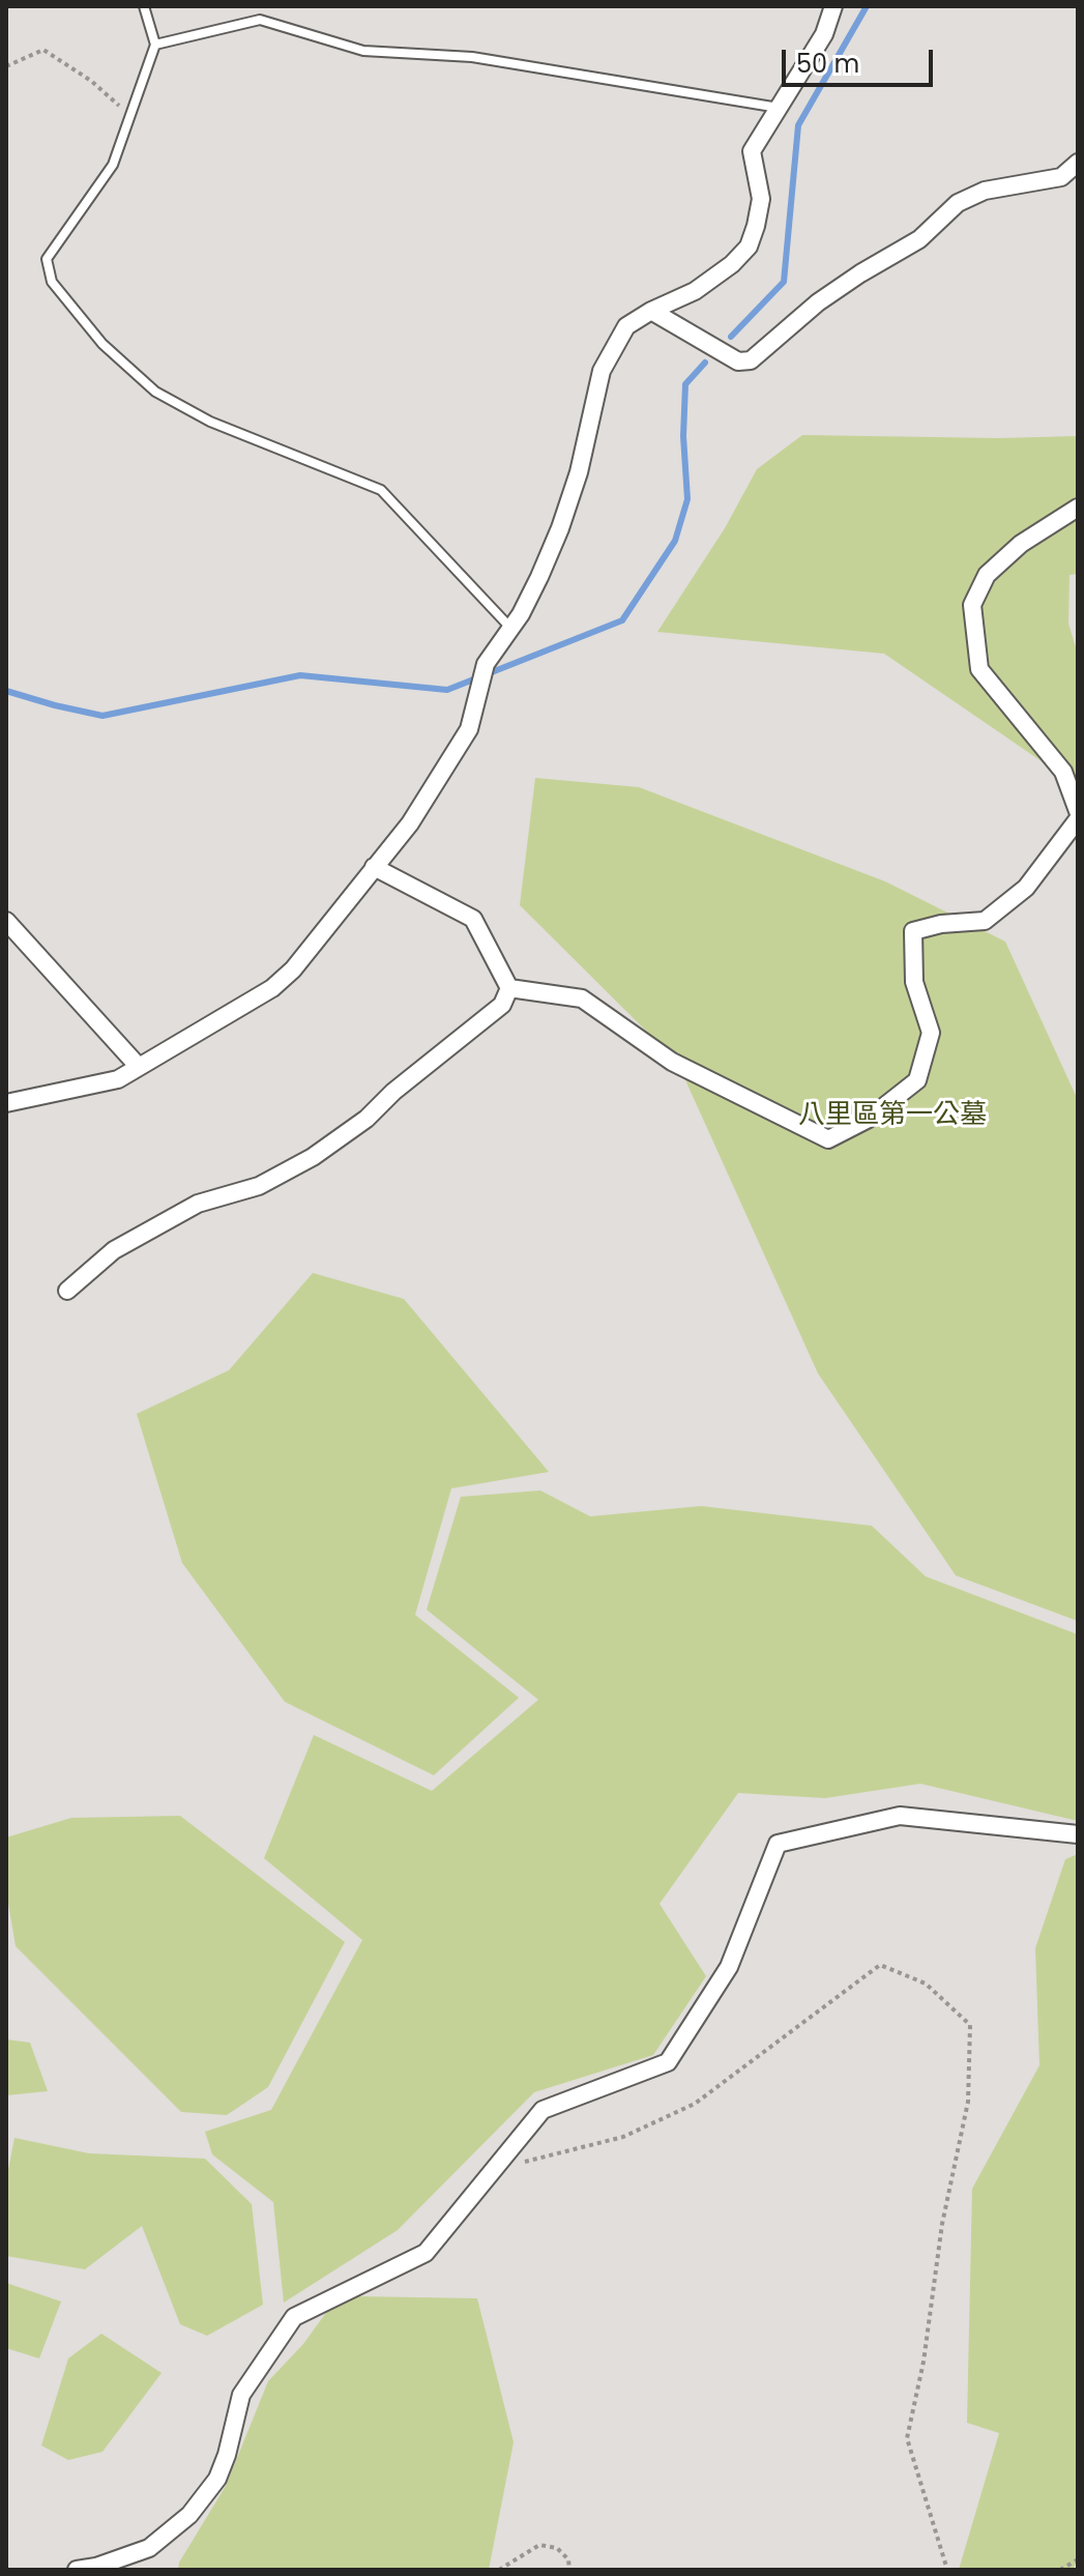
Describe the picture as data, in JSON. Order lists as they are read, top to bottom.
{
  "parks": ["八里區第一公墓"],
  "scale_bar": "50 m"
}
